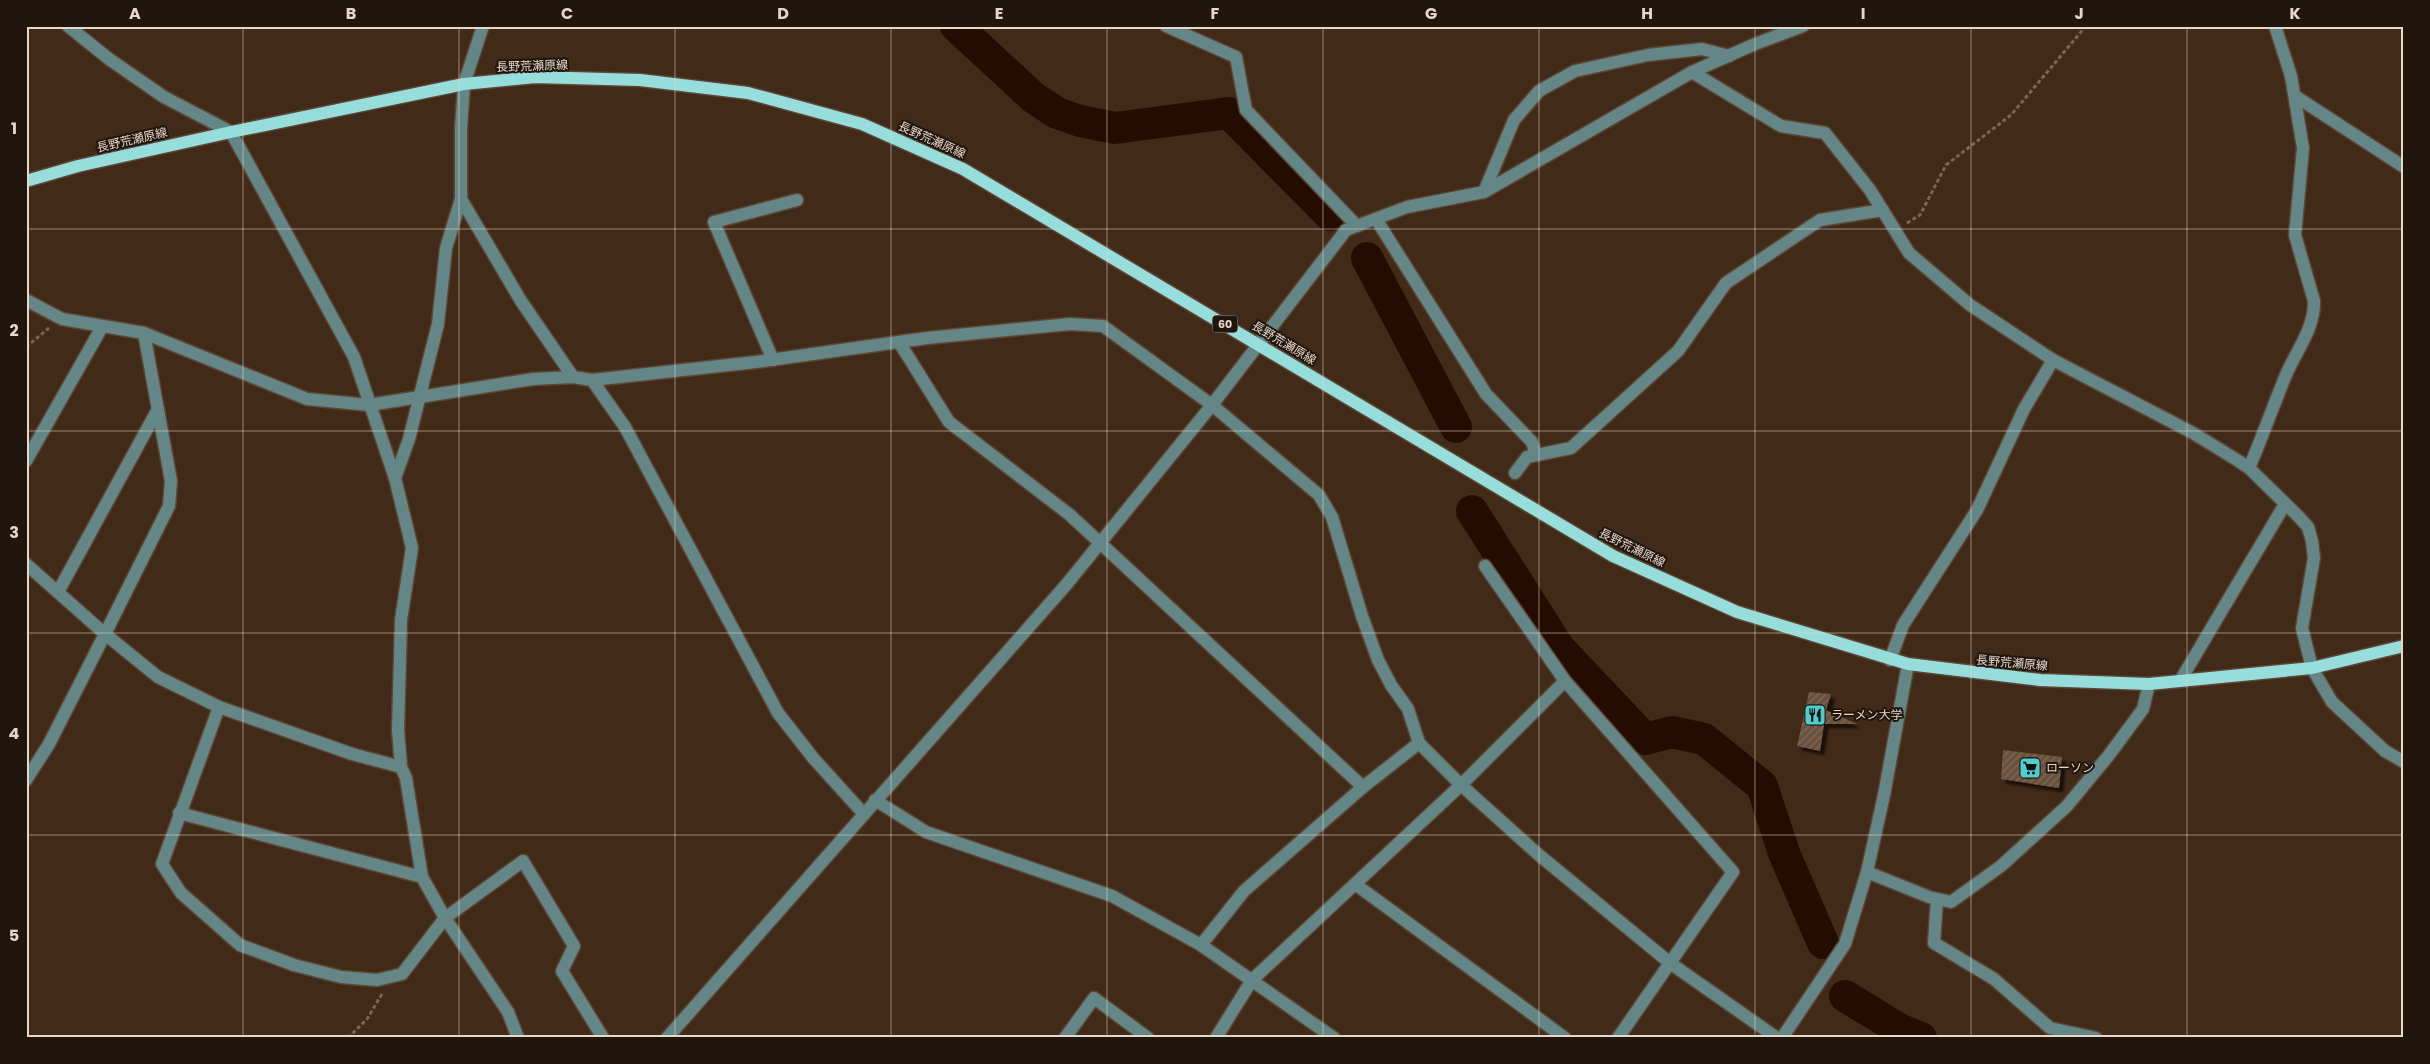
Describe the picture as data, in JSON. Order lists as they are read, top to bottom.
{
  "streets": {
    "main road": ["長野荒瀬原線", "60"]
  },
  "places": {
    "restaurant": ["ラーメン大学"],
    "supermarket": ["ローソン"]
  },
  "grid": {
    "columns": [
      "A",
      "B",
      "C",
      "D",
      "E",
      "F",
      "G",
      "H",
      "I",
      "J",
      "K"
    ],
    "rows": [
      "1",
      "2",
      "3",
      "4",
      "5"
    ]
  }
}
